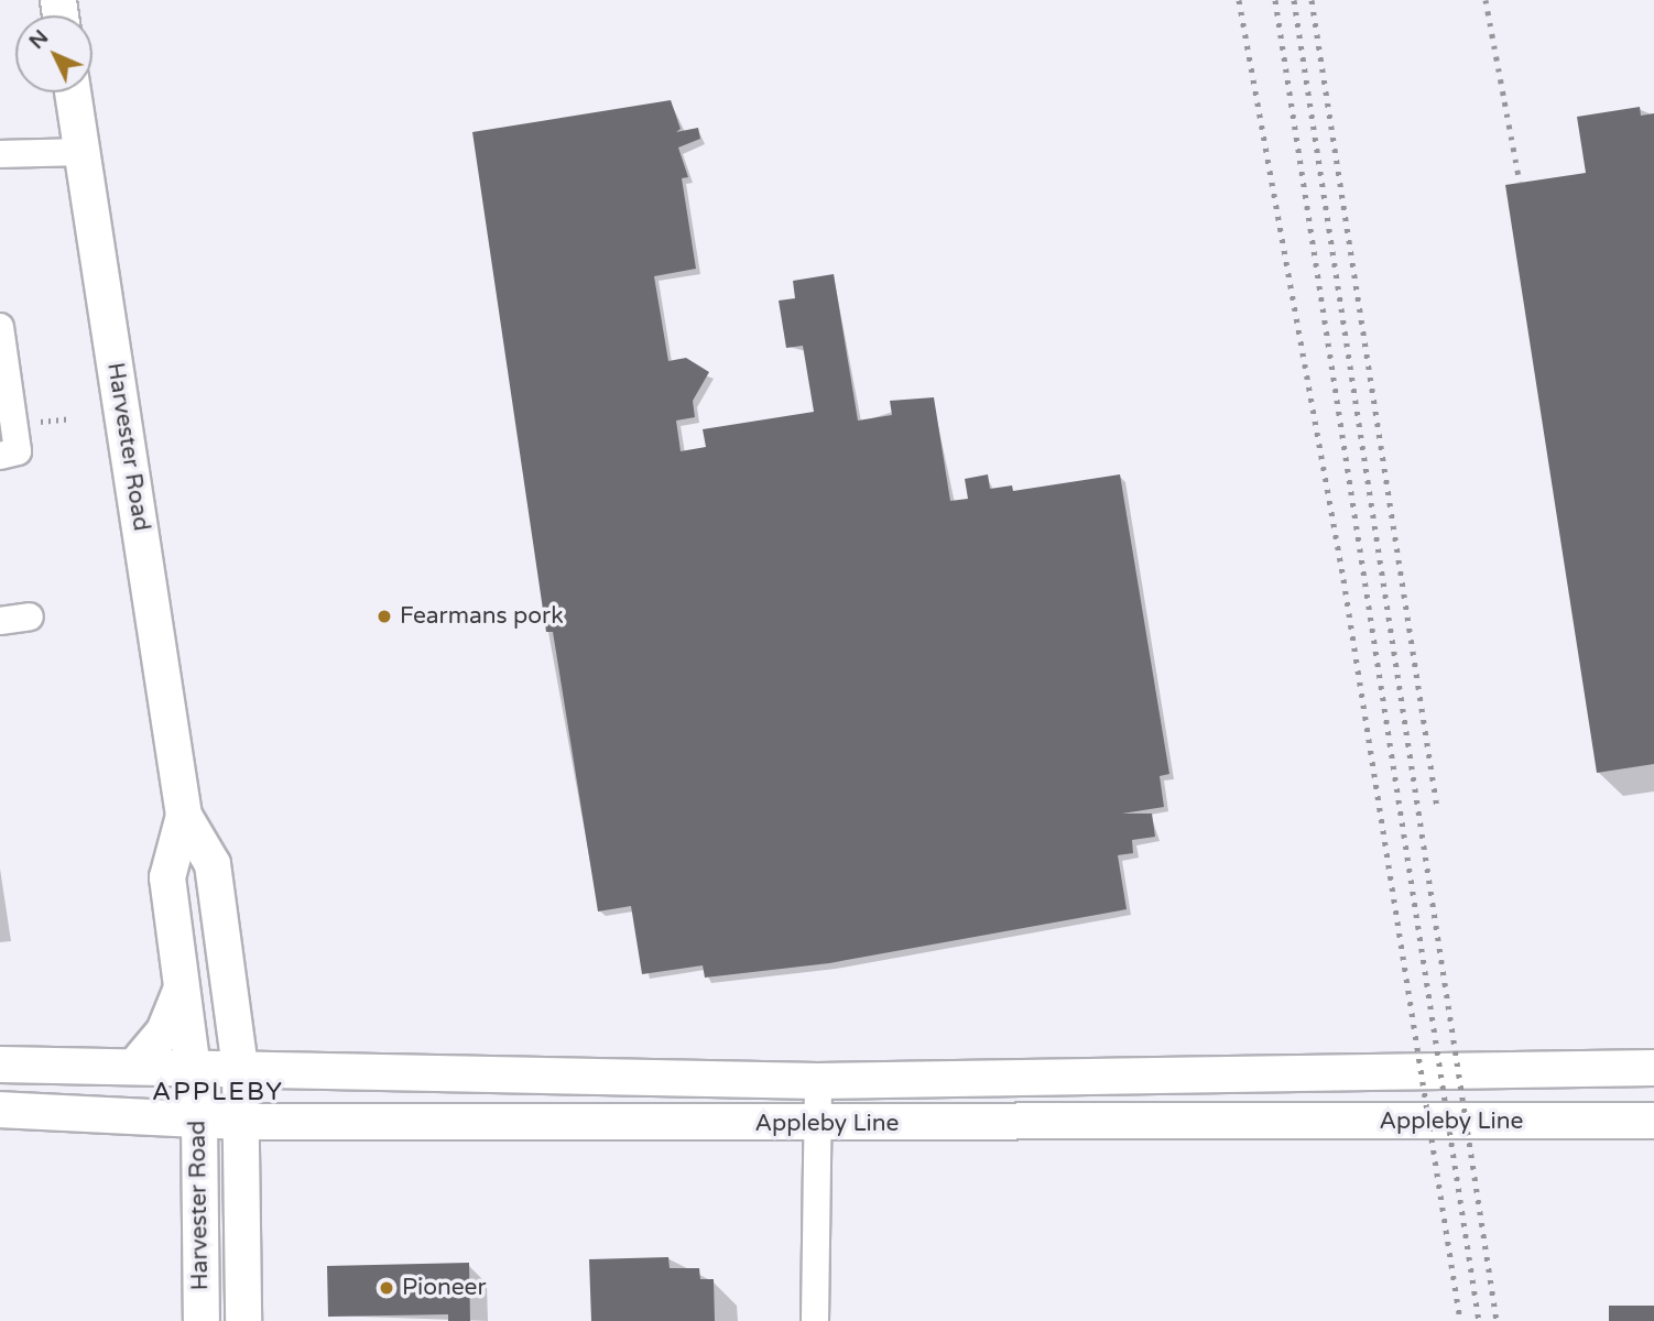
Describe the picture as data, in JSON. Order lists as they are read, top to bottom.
{
  "streets": {
    "main road": ["Harvester Road", "Appleby Line"]
  },
  "crossings": [
    ["Harvester Road", "Appleby Line"]
  ],
  "districts": ["APPLEBY"],
  "places": ["Fearmans pork", "Pioneer"],
  "north": "top left"
}
